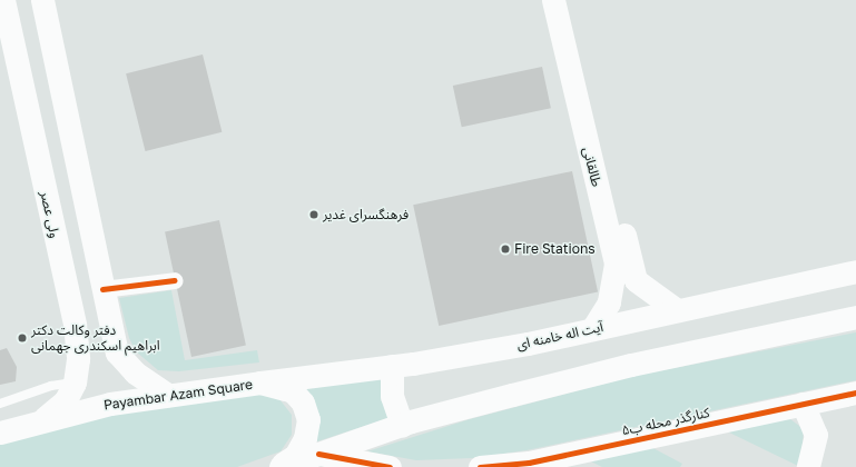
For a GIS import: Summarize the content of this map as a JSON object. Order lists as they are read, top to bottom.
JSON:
{
  "streets": {
    "main road": [
      "طالقانی",
      "ولی عصر",
      "آیت اله خامنه ای",
      "Payambar Azam Square",
      "کنارگذر محله ب۵"
    ]
  },
  "crossings": [
    ["طالقانی", "آیت اله خامنه ای"],
    ["ولی عصر", "Payambar Azam Square"],
    ["آیت اله خامنه ای", "Payambar Azam Square"]
  ],
  "places": ["فرهنگسرای غدیر", "Fire Stations", "دفتر وکالت دکتر ابراهیم اسکندری جهمانی"]
}
